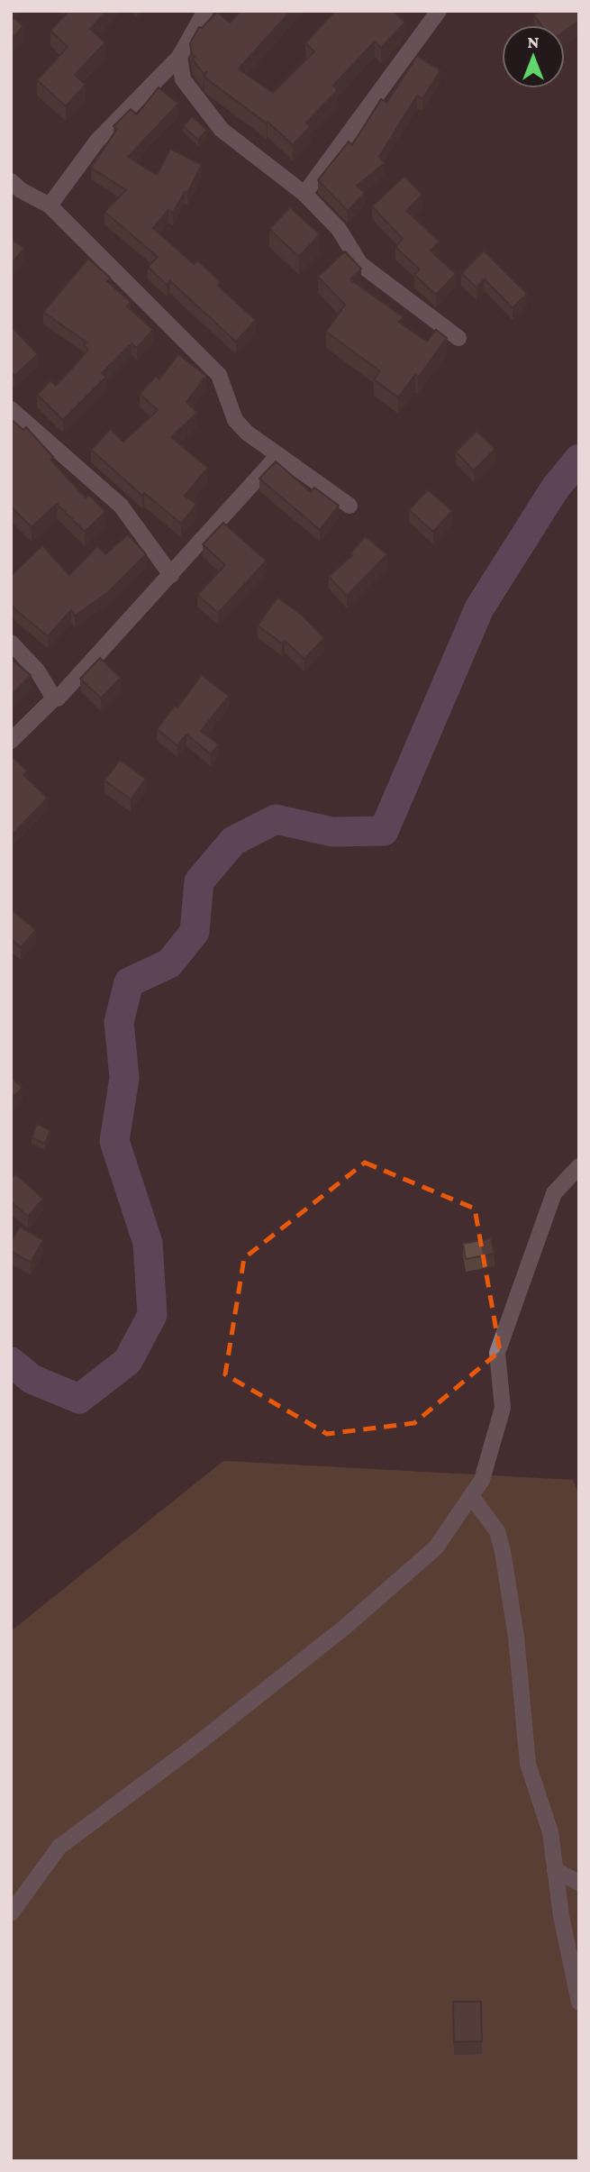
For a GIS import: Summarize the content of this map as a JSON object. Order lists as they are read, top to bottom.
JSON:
{
  "north": "top"
}
